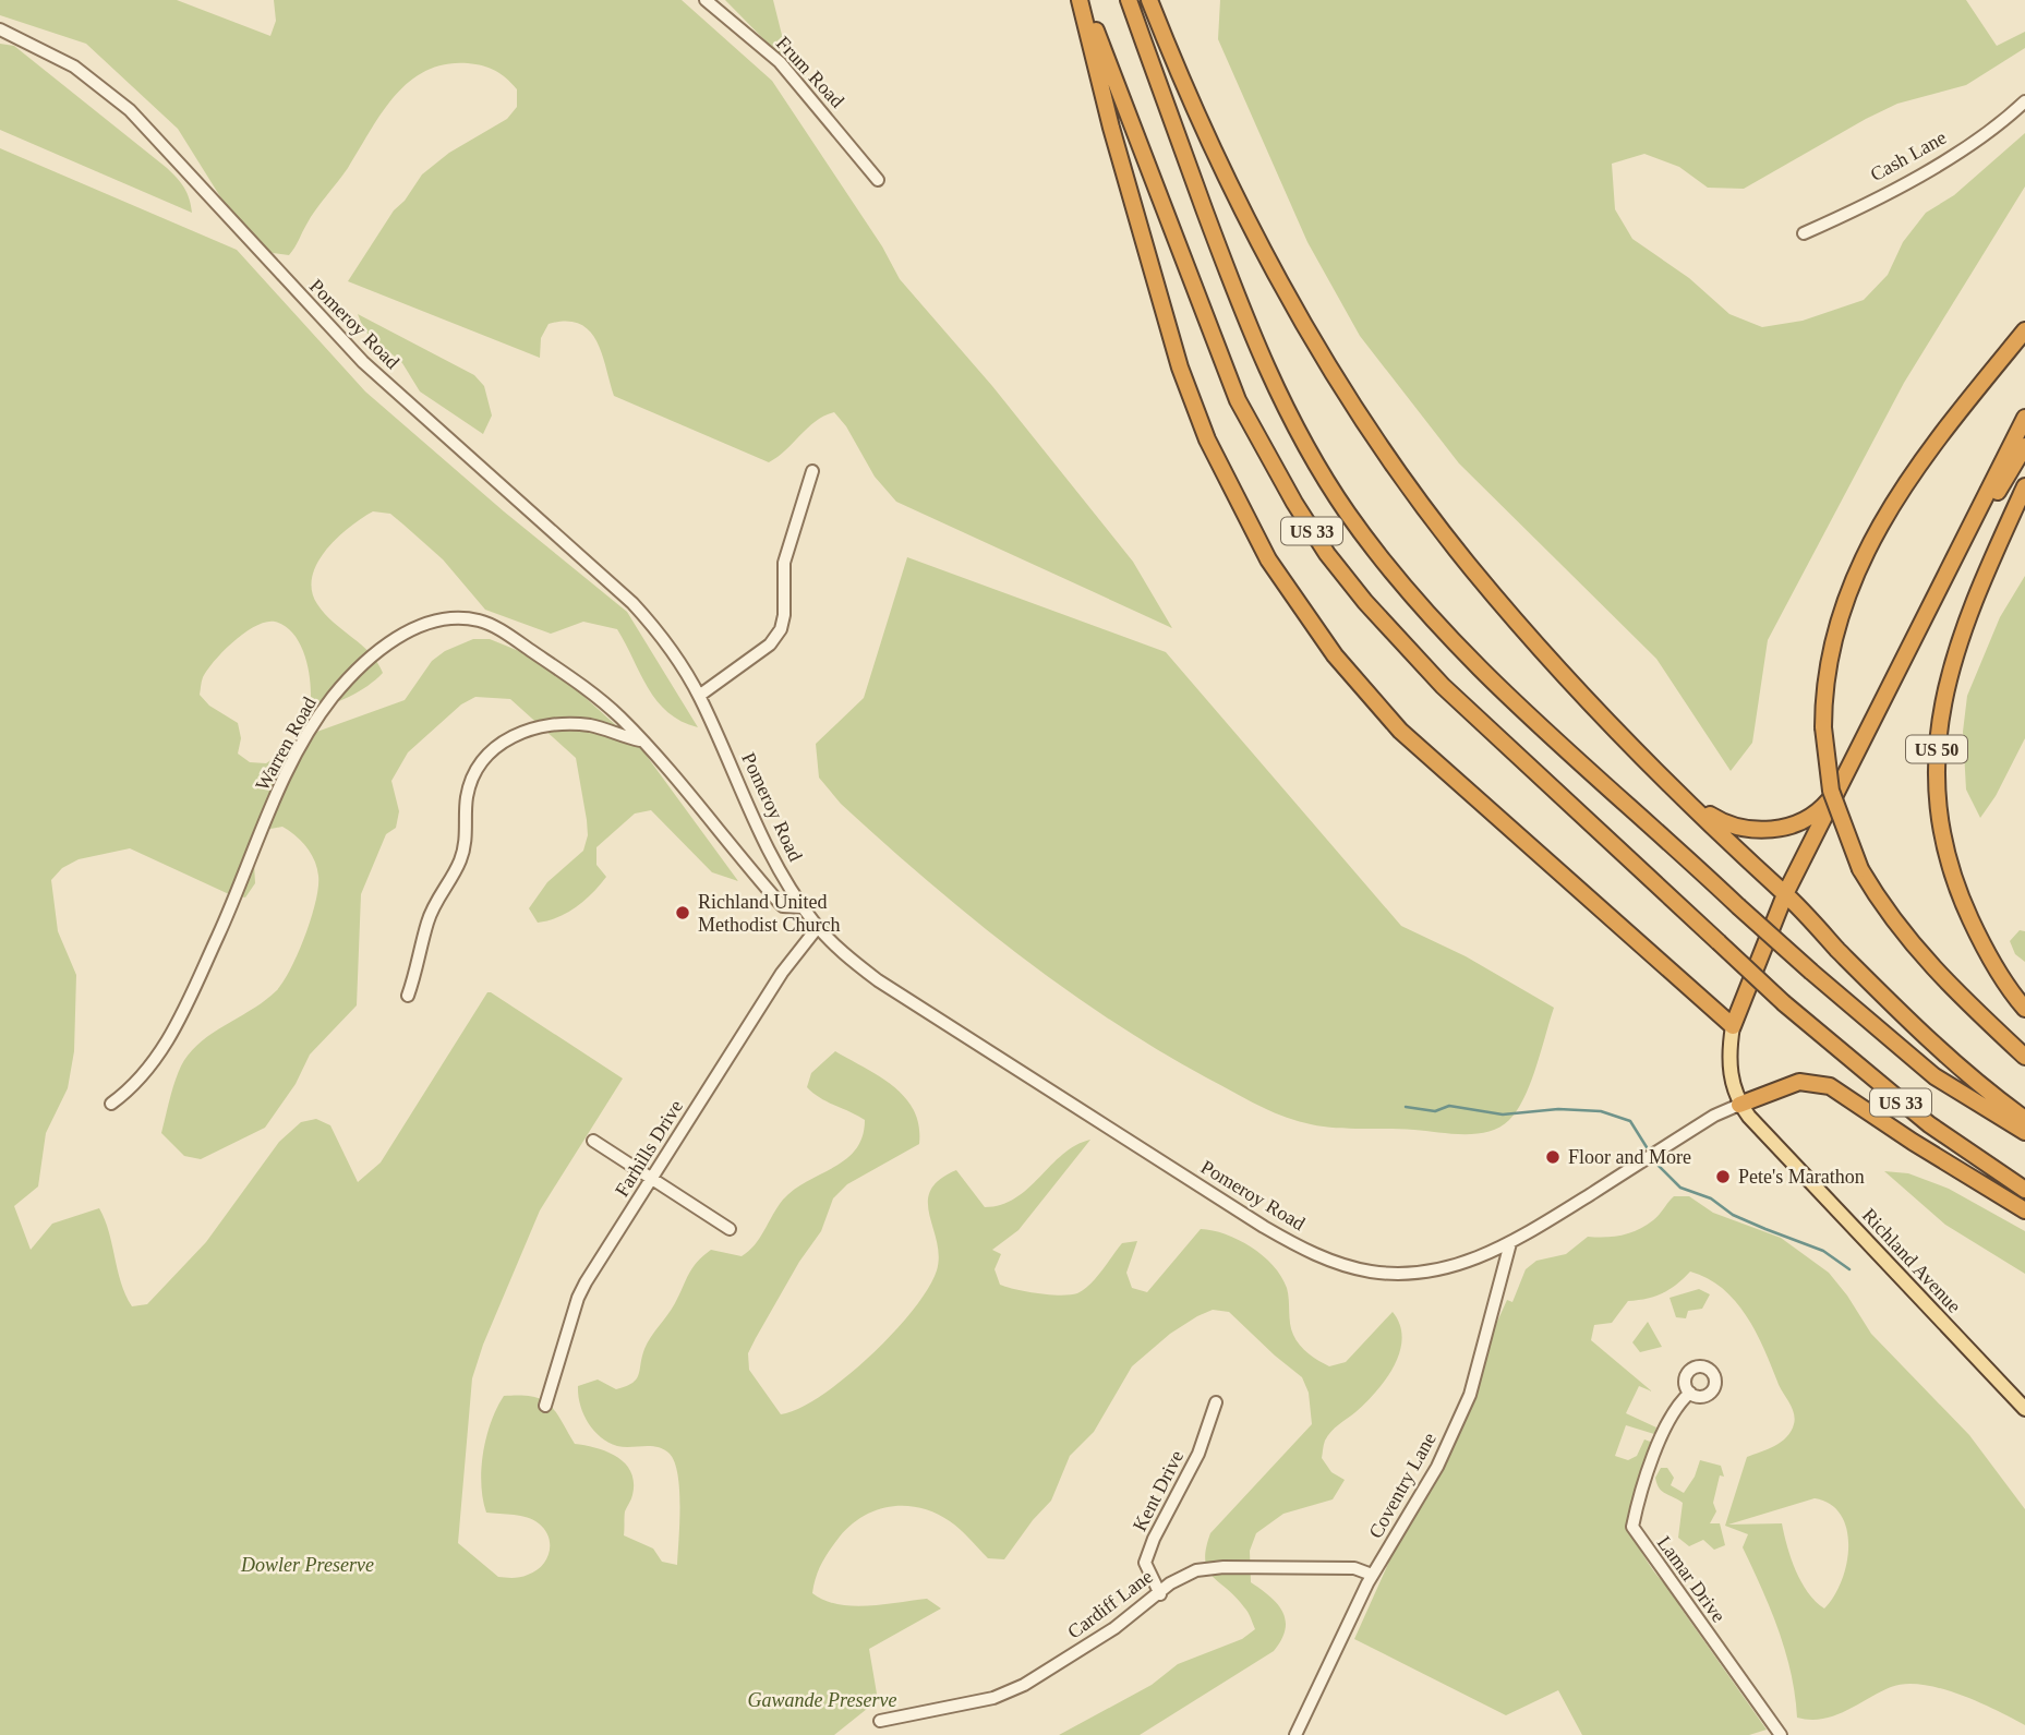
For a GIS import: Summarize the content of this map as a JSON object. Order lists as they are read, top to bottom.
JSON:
{
  "streets": {
    "highway": ["US 33", "US 50"],
    "main road": ["Richland Avenue"],
    "street": [
      "Frum Road",
      "Cash Lane",
      "Pomeroy Road",
      "Warren Road",
      "Farhills Drive",
      "Coventry Lane",
      "Kent Drive",
      "Lamar Drive",
      "Cardiff Lane"
    ]
  },
  "crossings": [
    ["Pomeroy Road", "Warren Road"],
    ["Pomeroy Road", "Farhills Drive"],
    ["Pomeroy Road", "Richland Avenue"],
    ["Pomeroy Road", "Coventry Lane"],
    ["Coventry Lane", "Cardiff Lane"],
    ["Kent Drive", "Cardiff Lane"]
  ],
  "parks": ["Dowler Preserve", "Gawande Preserve"],
  "places": ["Richland United Methodist Church", "Floor and More", "Pete's Marathon"]
}
